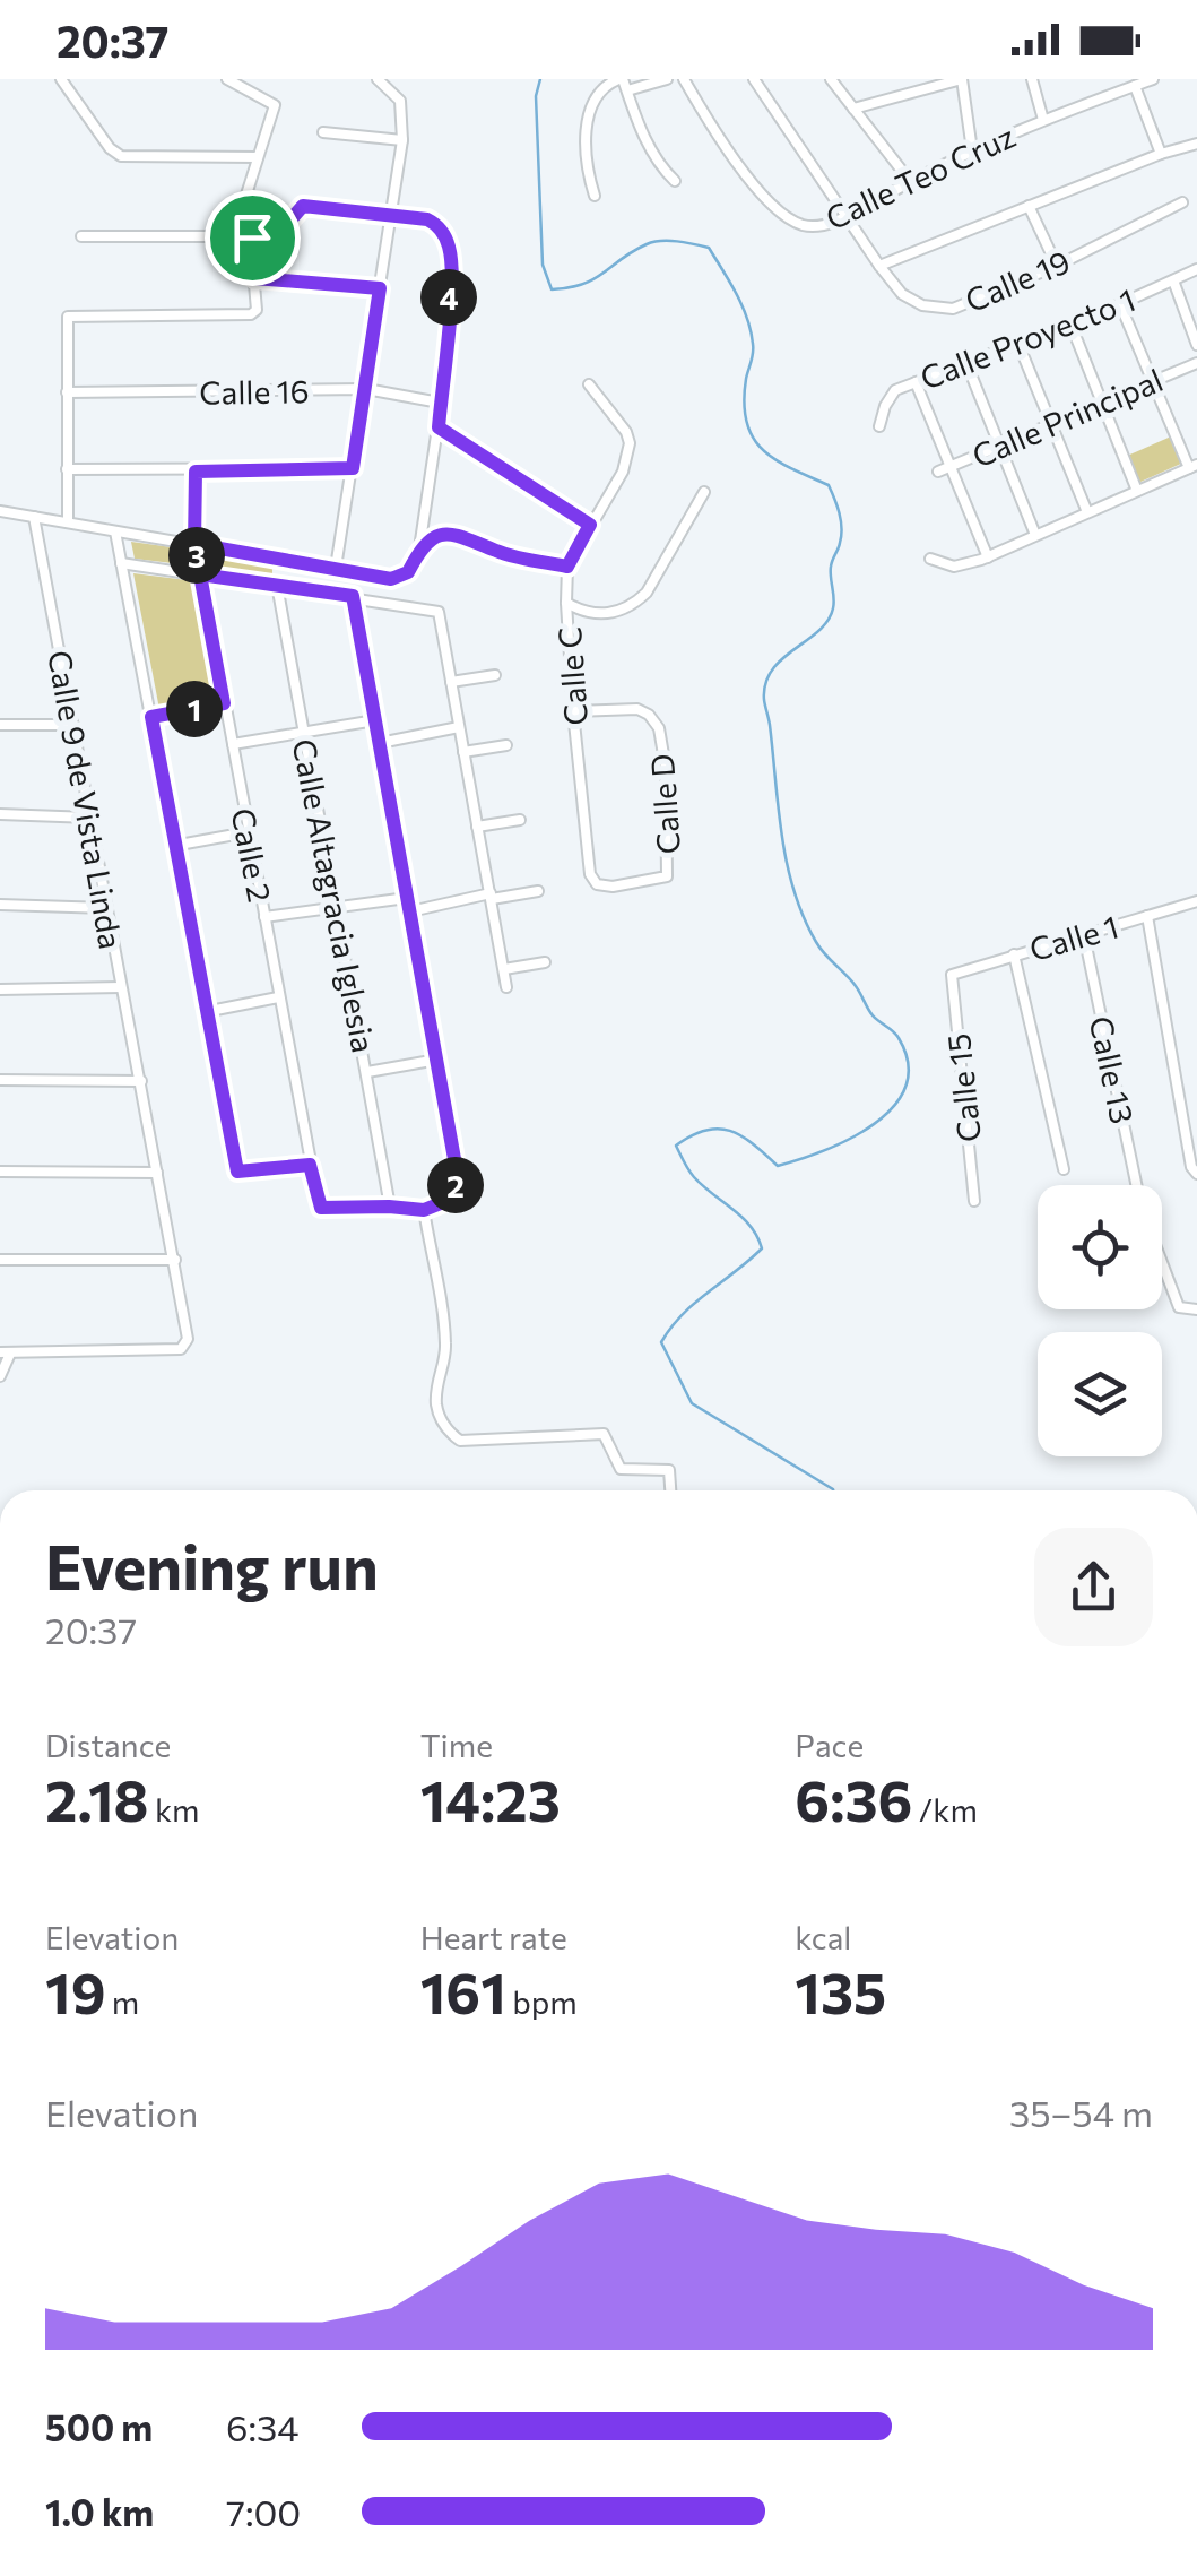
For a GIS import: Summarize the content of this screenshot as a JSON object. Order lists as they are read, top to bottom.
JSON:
{
  "streets": {
    "street": [
      "Calle Teo Cruz",
      "Calle 19",
      "Calle Proyecto 1",
      "Calle 16",
      "Calle Principal",
      "Calle C",
      "Calle 9 de Vista Linda",
      "Calle D",
      "Calle 2",
      "Calle Altagracia Iglesia",
      "Calle 1",
      "Calle 13",
      "Calle 15"
    ]
  },
  "crossings": [
    ["Calle Teo Cruz", "Calle 19"],
    ["Calle C", "Calle D"],
    ["Calle 2", "Calle Altagracia Iglesia"],
    ["Calle 1", "Calle 13"],
    ["Calle 1", "Calle 15"]
  ],
  "page": {
    "status": "20:37",
    "pins": [
      "4",
      "3",
      "1",
      "2"
    ],
    "heading": ["Evening run", "20:37"],
    "stats": [
      ["Distance", "2.18 km"],
      ["Time", "14:23"],
      ["Pace", "6:36 /km"],
      ["Elevation", "19 m"],
      ["Heart rate", "161 bpm"],
      ["kcal", "135"]
    ],
    "chart": ["Elevation", "35–54 m"],
    "list": [
      {
        "name": "500 m",
        "note": "6:34"
      },
      {
        "name": "1.0 km",
        "note": "7:00"
      }
    ]
  }
}
